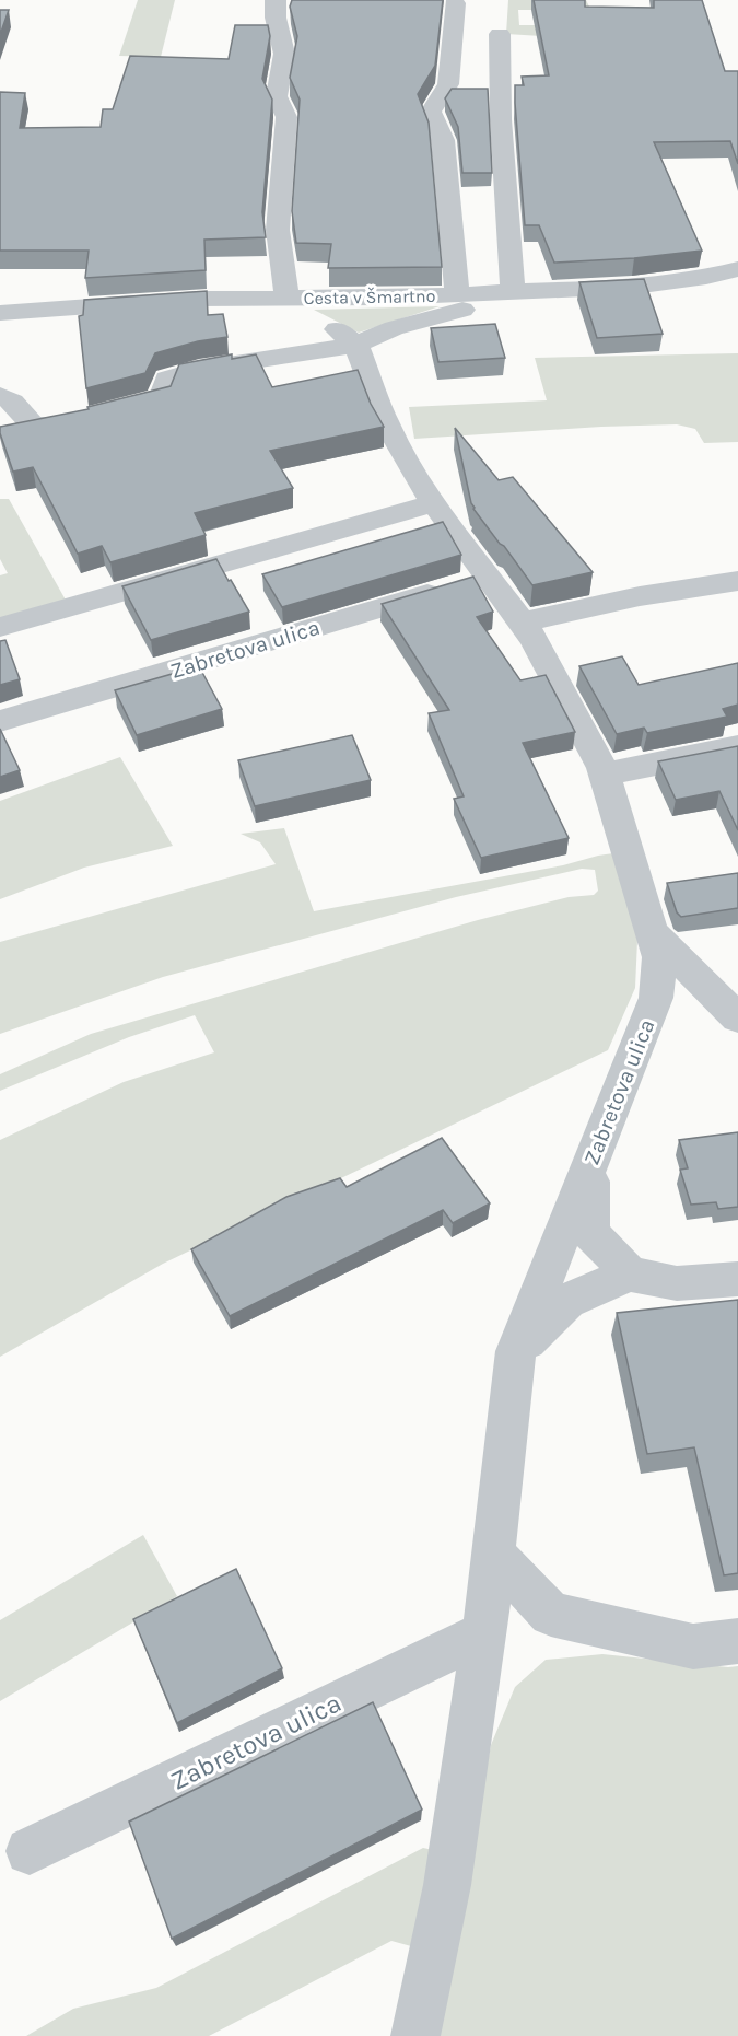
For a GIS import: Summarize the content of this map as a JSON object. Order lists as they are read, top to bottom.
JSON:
{
  "streets": {
    "street": ["Cesta v Šmartno", "Zabretova ulica"]
  }
}
